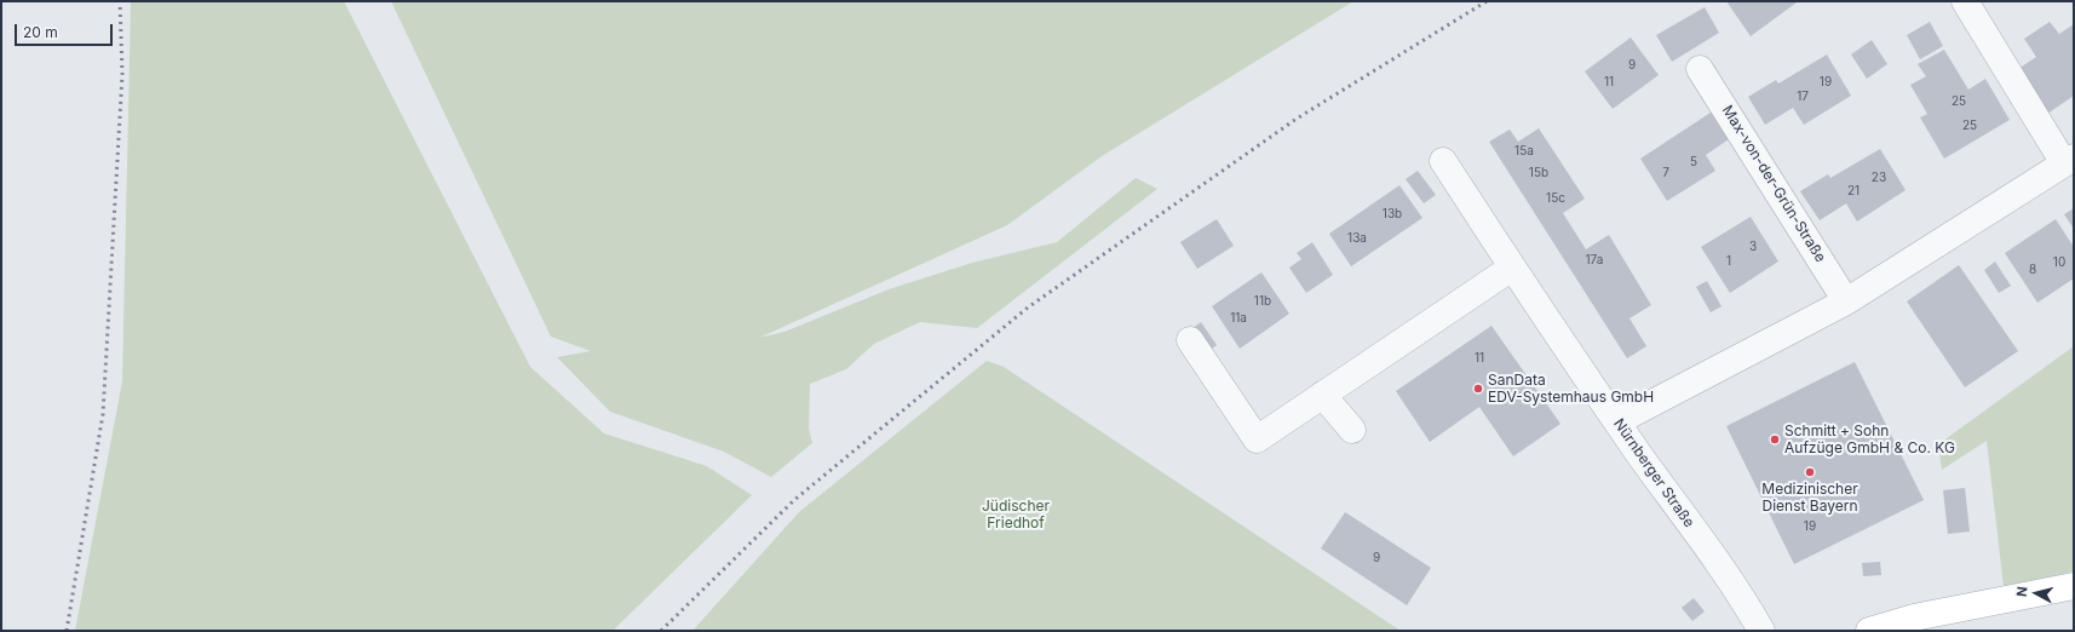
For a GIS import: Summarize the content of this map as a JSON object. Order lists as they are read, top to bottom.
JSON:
{
  "streets": {
    "street": ["Max-von-der-Grün-Straße", "Nürnberger Straße"]
  },
  "parks": ["Jüdischer Friedhof"],
  "places": ["SanData EDV-Systemhaus GmbH", "Schmitt + Sohn Aufzüge GmbH & Co. KG", "Medizinischer Dienst Bayern"],
  "house_numbers": [
    "9",
    "11",
    "19",
    "17",
    "25",
    "25",
    "15a",
    "5",
    "15b",
    "7",
    "23",
    "21",
    "15c",
    "13b",
    "13a",
    "3",
    "17a",
    "1",
    "10",
    "8",
    "11b",
    "11a",
    "11",
    "19",
    "9"
  ],
  "scale_bar": "20 m",
  "north": "left"
}
